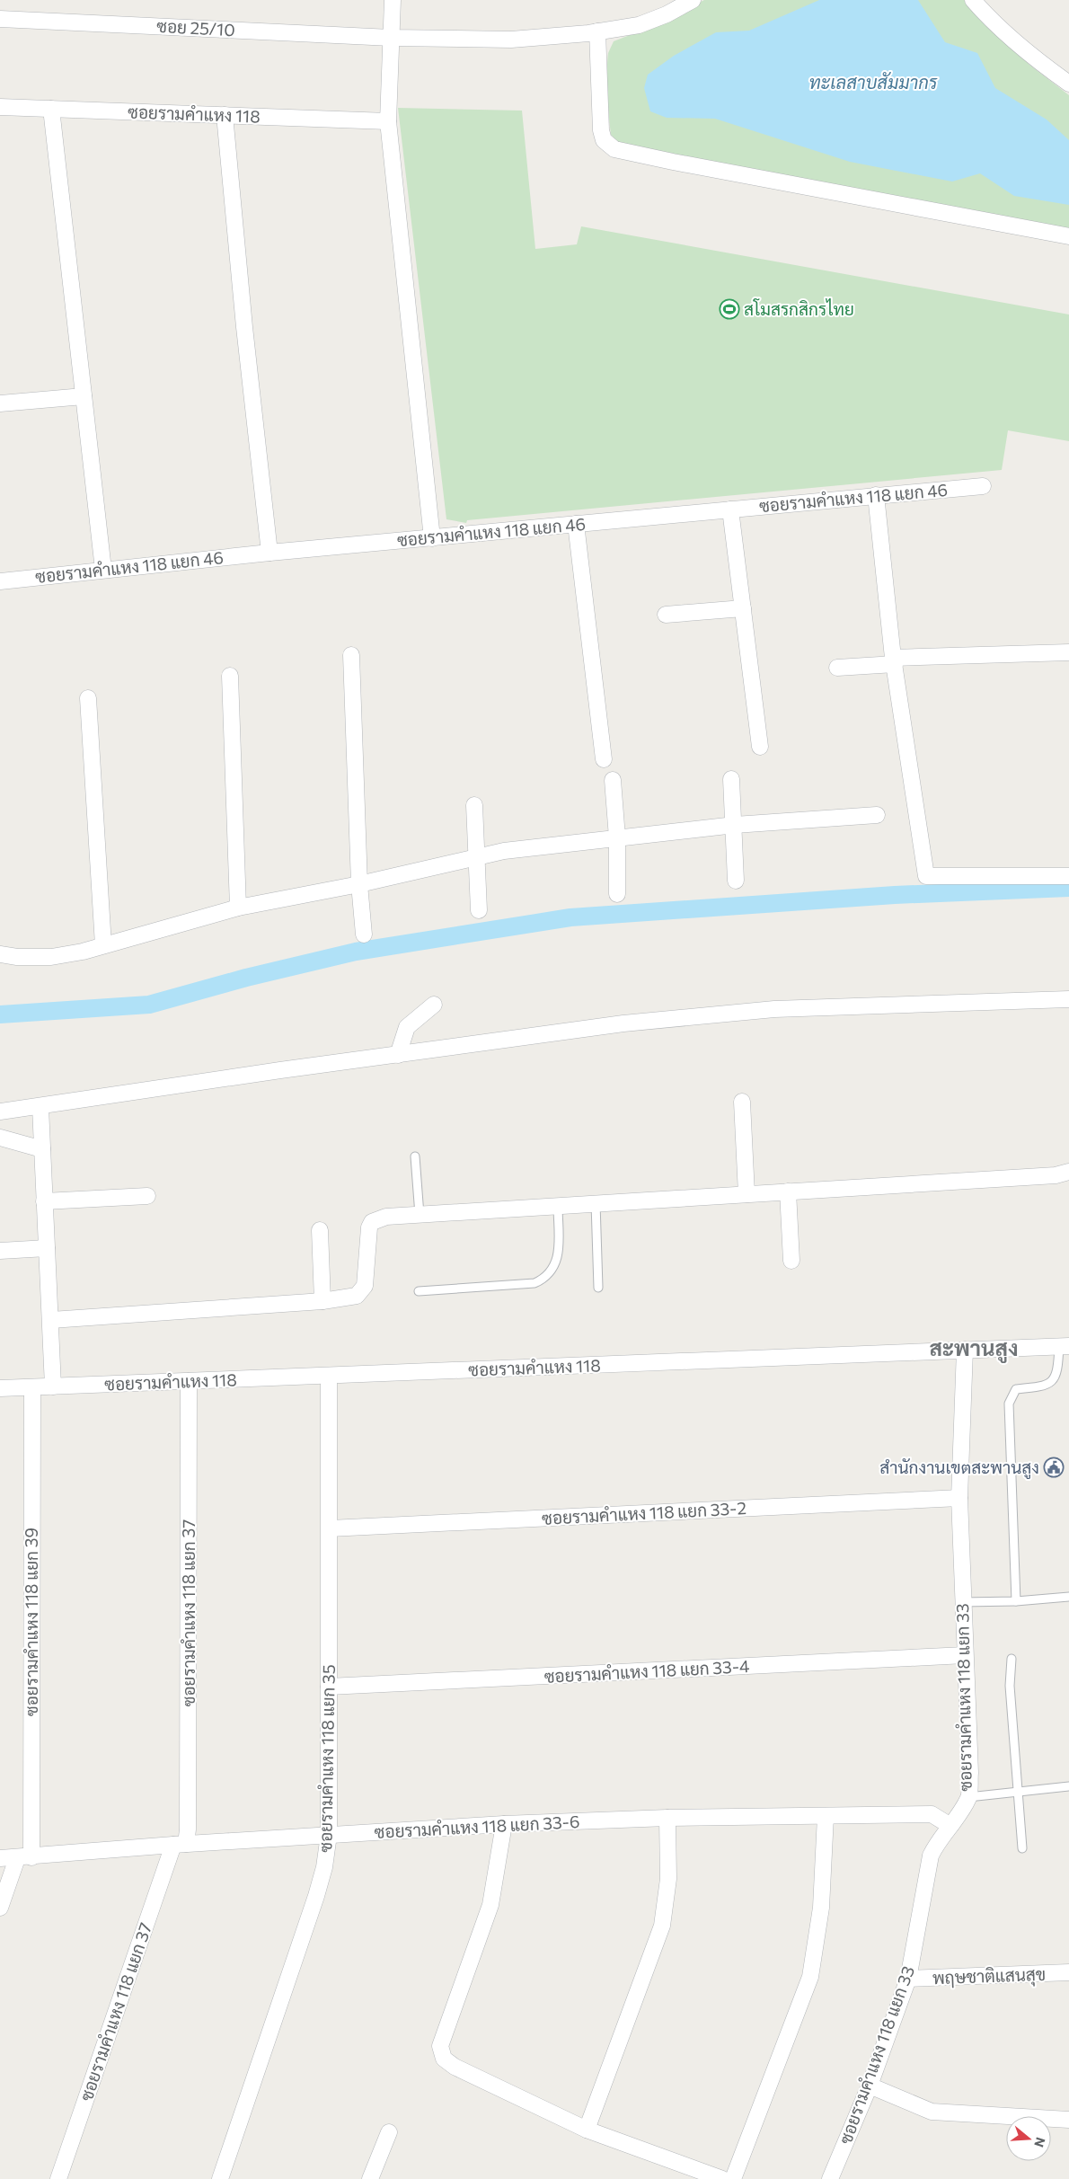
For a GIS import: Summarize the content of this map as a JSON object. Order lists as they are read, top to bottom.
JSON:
{
  "streets": {
    "street": [
      "ซอย 25/10",
      "ซอยรามคำแหง 118",
      "ซอยรามคำแหง 118 แยก 46",
      "ซอยรามคำแหง 118 แยก 33-2",
      "ซอยรามคำแหง 118 แยก 37",
      "ซอยรามคำแหง 118 แยก 39",
      "ซอยรามคำแหง 118 แยก 33-4",
      "ซอยรามคำแหง 118 แยก 33",
      "ซอยรามคำแหง 118 แยก 35",
      "ซอยรามคำแหง 118 แยก 33-6",
      "พฤษชาติแสนสุข"
    ]
  },
  "crossings": [
    ["ซอยรามคำแหง 118", "ซอยรามคำแหง 118 แยก 37"],
    ["ซอยรามคำแหง 118", "ซอยรามคำแหง 118 แยก 39"],
    ["ซอยรามคำแหง 118", "ซอยรามคำแหง 118 แยก 33"],
    ["ซอยรามคำแหง 118", "ซอยรามคำแหง 118 แยก 35"],
    ["ซอยรามคำแหง 118 แยก 33-2", "ซอยรามคำแหง 118 แยก 33"],
    ["ซอยรามคำแหง 118 แยก 33-2", "ซอยรามคำแหง 118 แยก 35"],
    ["ซอยรามคำแหง 118 แยก 37", "ซอยรามคำแหง 118 แยก 33-6"],
    ["ซอยรามคำแหง 118 แยก 39", "ซอยรามคำแหง 118 แยก 33-6"],
    ["ซอยรามคำแหง 118 แยก 33-4", "ซอยรามคำแหง 118 แยก 33"],
    ["ซอยรามคำแหง 118 แยก 33-4", "ซอยรามคำแหง 118 แยก 35"],
    ["ซอยรามคำแหง 118 แยก 33", "ซอยรามคำแหง 118 แยก 33-6"],
    ["ซอยรามคำแหง 118 แยก 33", "พฤษชาติแสนสุข"],
    ["ซอยรามคำแหง 118 แยก 35", "ซอยรามคำแหง 118 แยก 33-6"]
  ],
  "districts": ["สะพานสูง"],
  "water": ["ทะเลสาบสัมมากร"],
  "places": {
    "sports": ["สโมสรกสิกรไทย"],
    "public building": ["สำนักงานเขตสะพานสูง"]
  },
  "north": "right"
}
